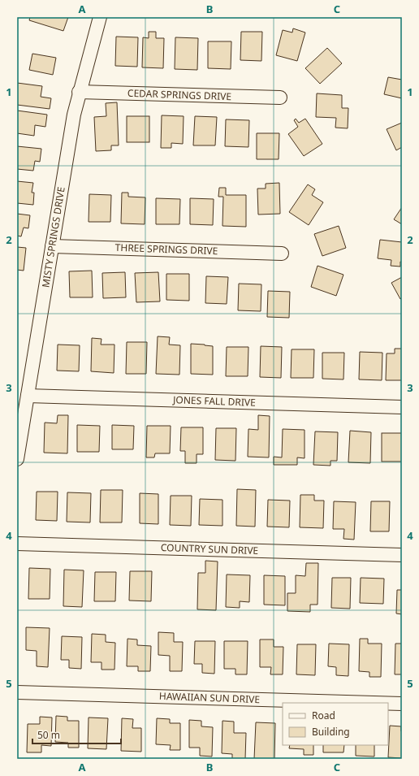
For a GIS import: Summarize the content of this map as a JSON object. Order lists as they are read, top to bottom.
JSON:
{
  "streets": {
    "street": [
      "CEDAR SPRINGS DRIVE",
      "MISTY SPRINGS DRIVE",
      "THREE SPRINGS DRIVE",
      "JONES FALL DRIVE",
      "COUNTRY SUN DRIVE",
      "HAWAIIAN SUN DRIVE"
    ]
  },
  "crossings": [
    ["CEDAR SPRINGS DRIVE", "MISTY SPRINGS DRIVE"],
    ["MISTY SPRINGS DRIVE", "THREE SPRINGS DRIVE"],
    ["MISTY SPRINGS DRIVE", "JONES FALL DRIVE"]
  ],
  "legend": ["Road", "Building"],
  "scale_bar": "50 m",
  "grid": {
    "columns": ["A", "B", "C"],
    "rows": [
      "1",
      "2",
      "3",
      "4",
      "5"
    ]
  }
}
